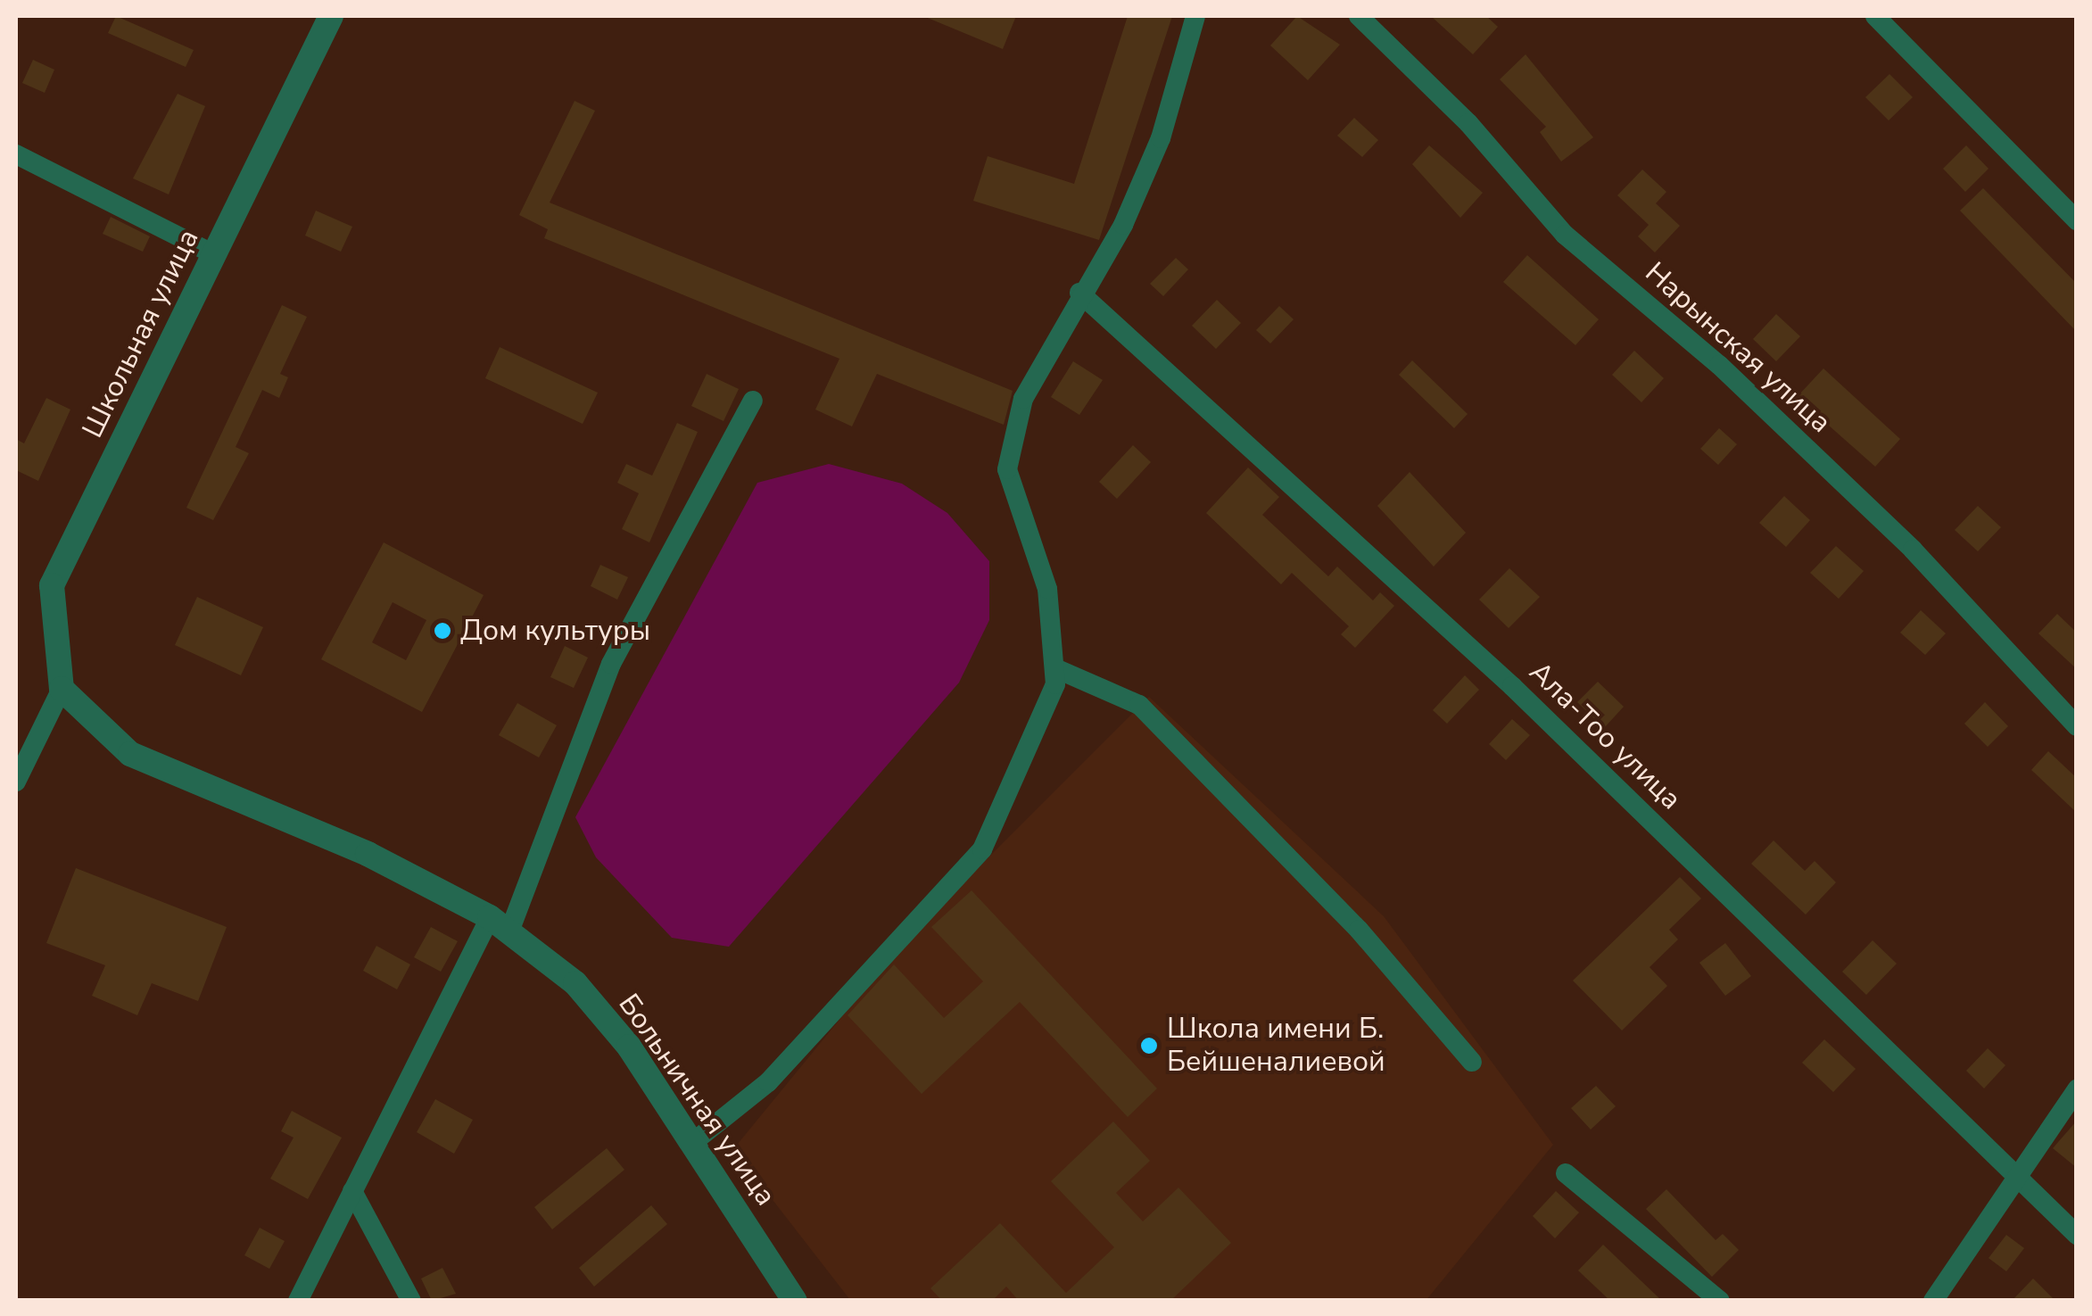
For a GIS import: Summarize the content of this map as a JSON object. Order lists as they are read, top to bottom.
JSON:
{
  "streets": {
    "street": [
      "Школьная улица",
      "Нарынская улица",
      "Ала-Тоо улица",
      "Больничная улица"
    ]
  },
  "crossings": [
    ["Школьная улица", "Больничная улица"]
  ],
  "places": ["Дом культуры", "Школа имени Б. Бейшеналиевой"]
}
